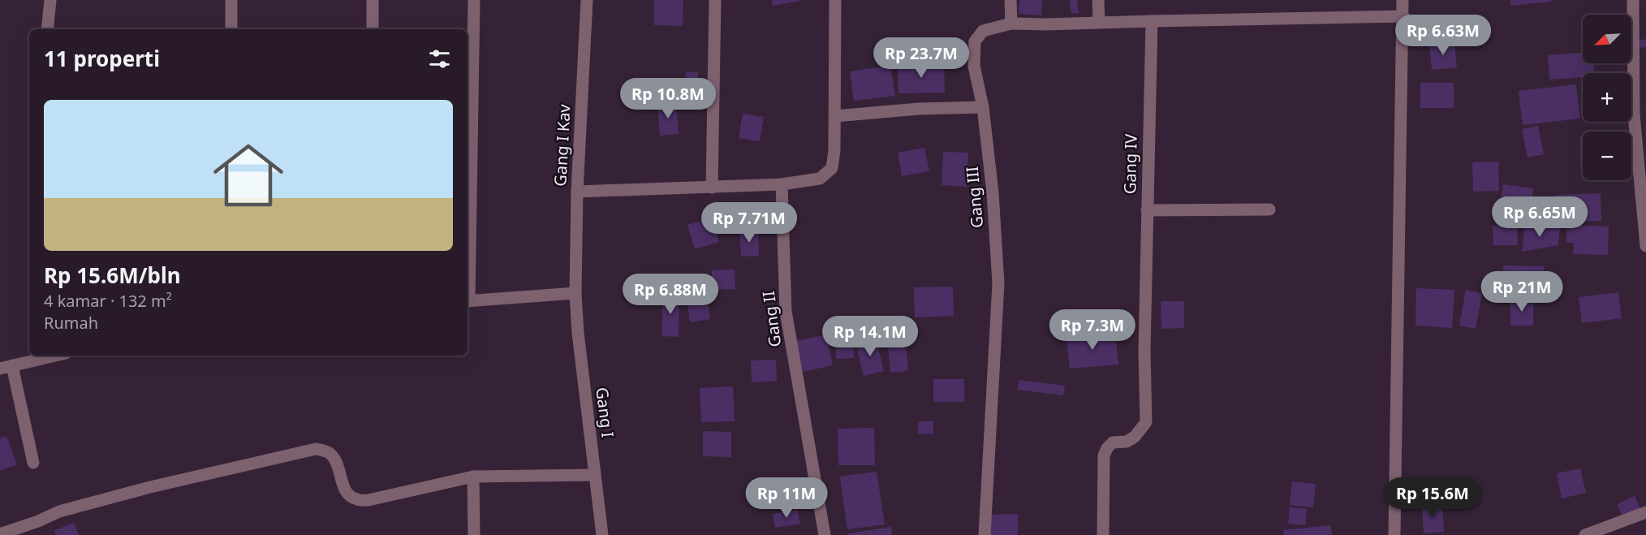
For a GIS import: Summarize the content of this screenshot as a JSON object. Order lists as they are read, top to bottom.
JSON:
{
  "streets": {
    "street": [
      "Gang I Kav",
      "Gang IV",
      "Gang III",
      "Gang II",
      "Gang I"
    ]
  },
  "crossings": [
    ["Gang I Kav", "Gang I"],
    ["Gang IV", "Gang III"]
  ],
  "north": "bottom left",
  "page": {
    "map_buttons": ["+", "−"],
    "price": [
      "Rp 6.63M",
      "Rp 23.7M",
      "Rp 10.8M",
      "Rp 6.65M",
      "Rp 7.71M",
      "Rp 21M",
      "Rp 6.88M",
      "Rp 7.3M",
      "Rp 14.1M",
      "Rp 11M",
      "Rp 15.6M"
    ],
    "heading": "11 properti",
    "list": [
      {
        "name": "Rp 15.6M/bln",
        "note": "4 kamar · 132 m² · Rumah"
      }
    ]
  }
}
